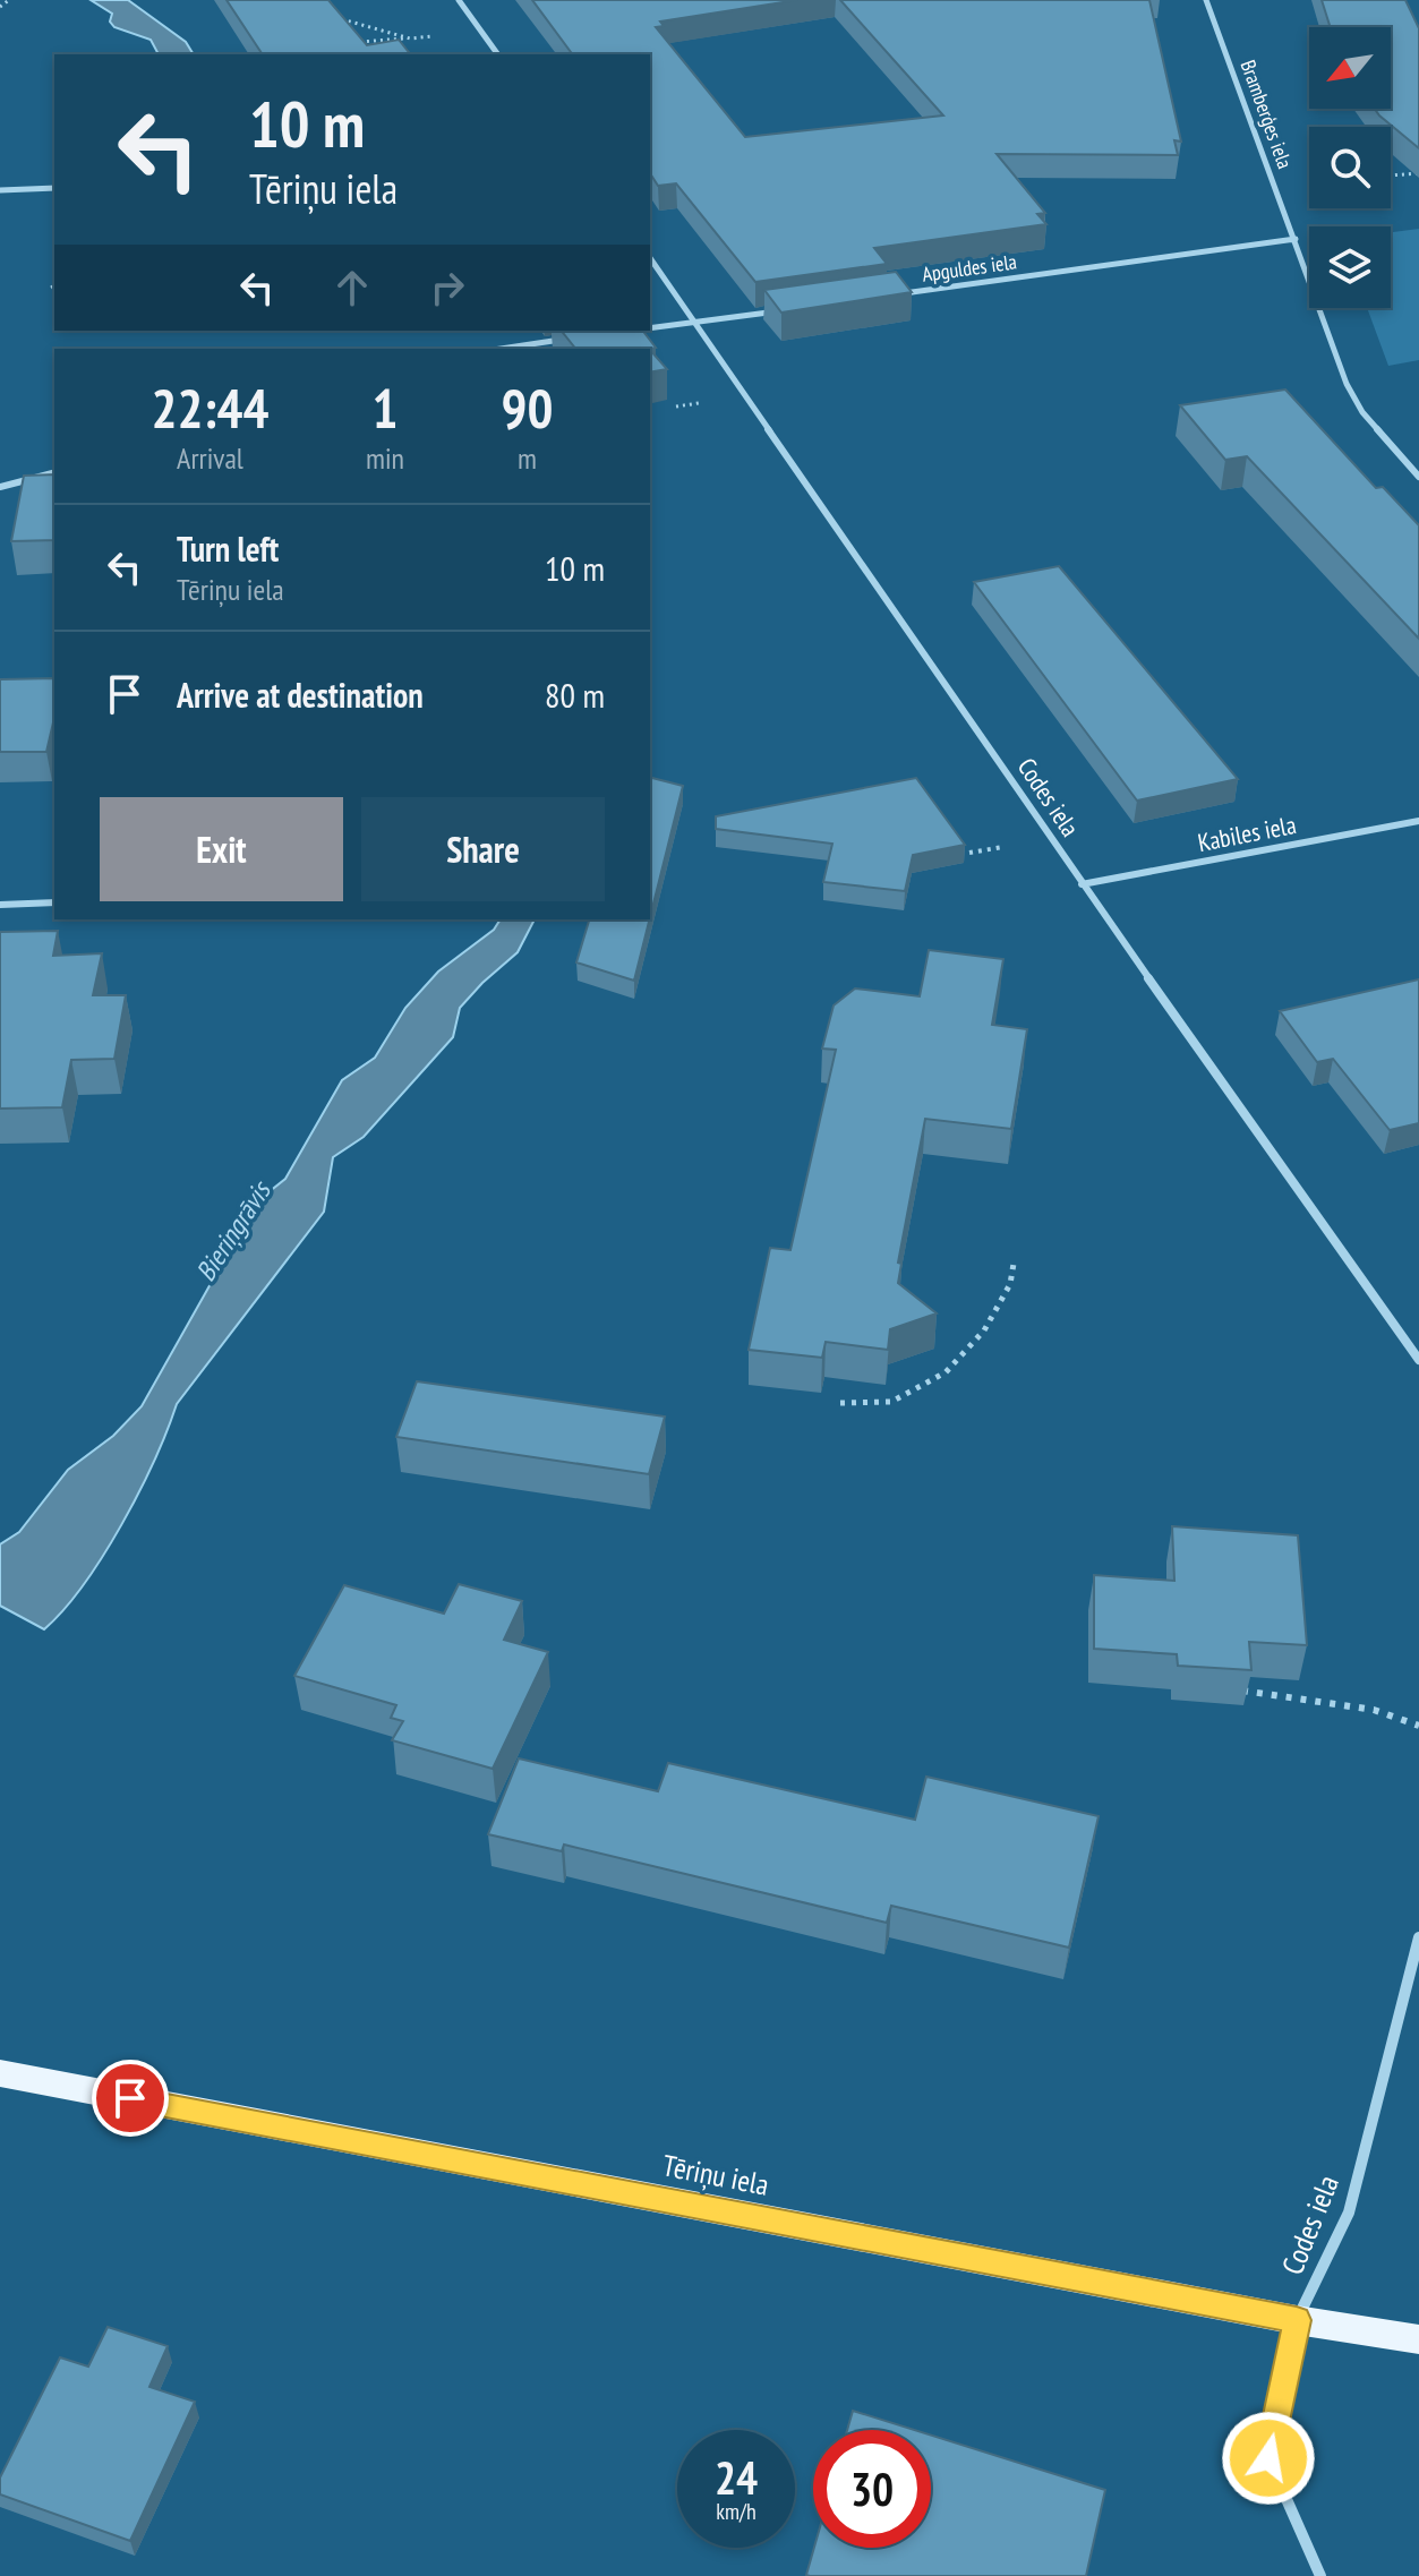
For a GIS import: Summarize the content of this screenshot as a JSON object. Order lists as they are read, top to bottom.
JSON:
{
  "streets": {
    "main road": ["Tēriņu iela"],
    "street": [
      "Bramberģes iela",
      "Apguldes iela",
      "Codes iela",
      "Kabiles iela"
    ]
  },
  "crossings": [
    ["Bramberģes iela", "Apguldes iela"],
    ["Codes iela", "Kabiles iela"],
    ["Codes iela", "Tēriņu iela"]
  ],
  "water": ["Bieriņgrāvis"],
  "north": "bottom left",
  "page": {
    "turn": ["10 m", "Tēriņu iela"],
    "eta": [
      "22:44",
      "Arrival",
      "1",
      "min",
      "90",
      "m"
    ],
    "list": [
      {
        "name": "Turn left",
        "note": "Tēriņu iela",
        "value": "10 m"
      },
      {
        "name": "Arrive at destination",
        "value": "80 m"
      }
    ],
    "buttons": ["Exit", "Share"],
    "speed": "24 km/h",
    "limit": "30"
  }
}
